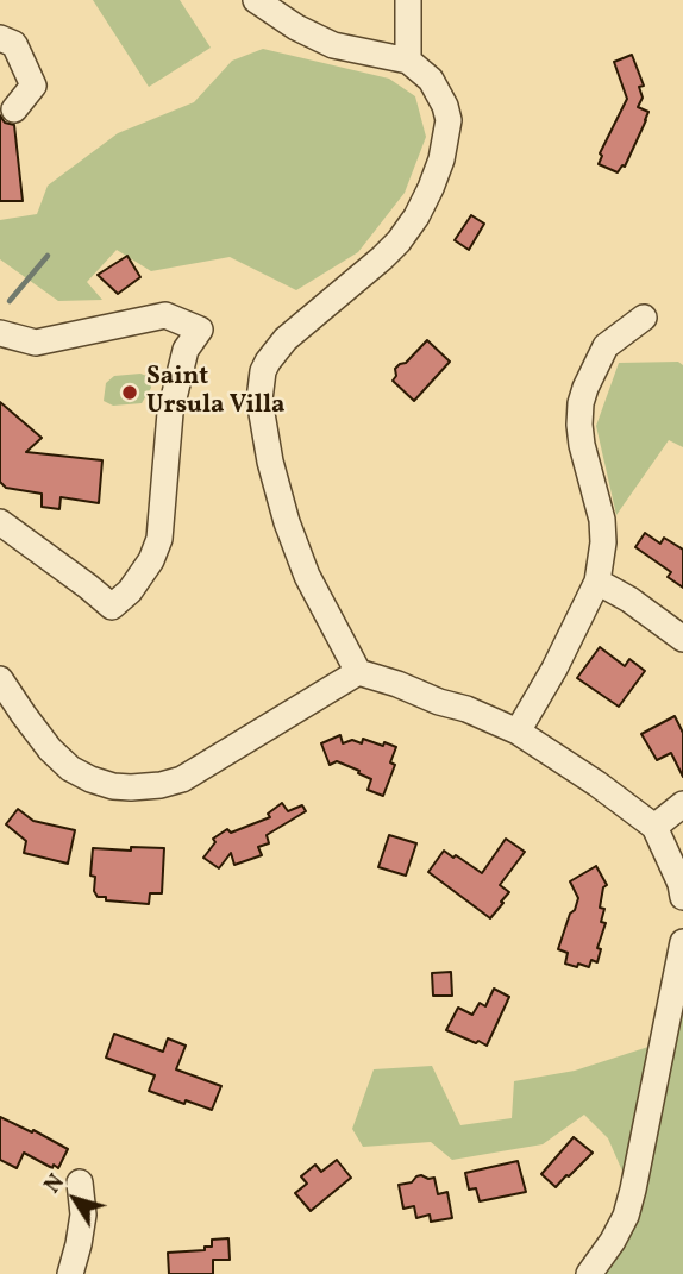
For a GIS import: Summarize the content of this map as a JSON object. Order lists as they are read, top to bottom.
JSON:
{
  "places": ["Saint Ursula Villa"],
  "north": "top left"
}
